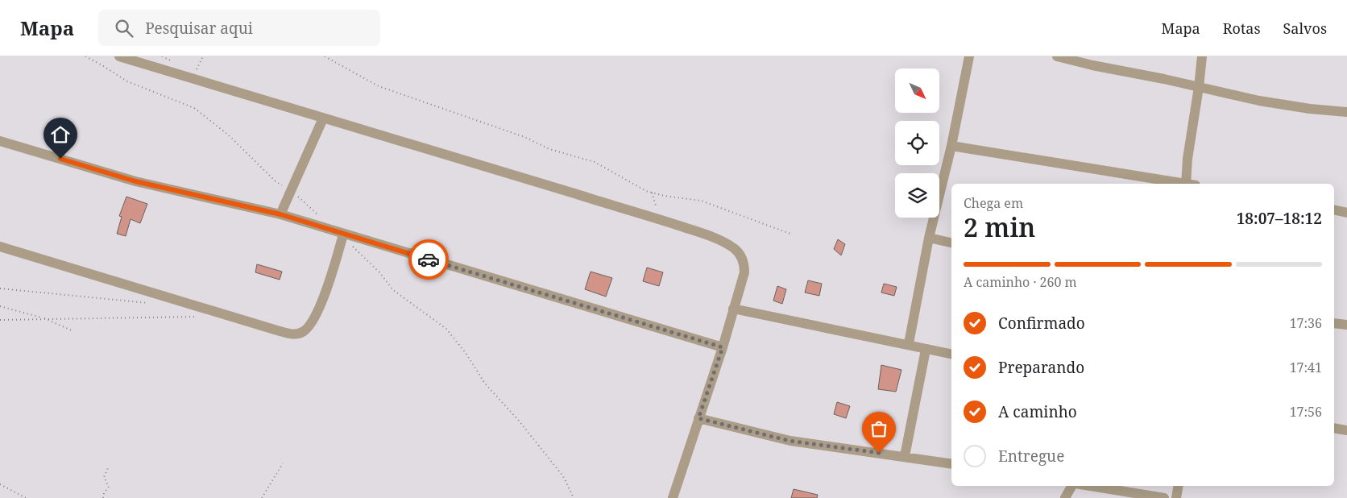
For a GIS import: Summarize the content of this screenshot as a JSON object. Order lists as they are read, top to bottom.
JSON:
{
  "north": "bottom right",
  "page": {
    "header": "Mapa",
    "search": "Pesquisar aqui",
    "nav": ["Mapa", "Rotas", "Salvos"],
    "heading": ["2 min", "Chega em", "18:07–18:12"],
    "bar": "A caminho · 260 m",
    "list": [
      ["Confirmado", "17:36"],
      ["Preparando", "17:41"],
      ["A caminho", "17:56"],
      "Entregue"
    ]
  }
}
